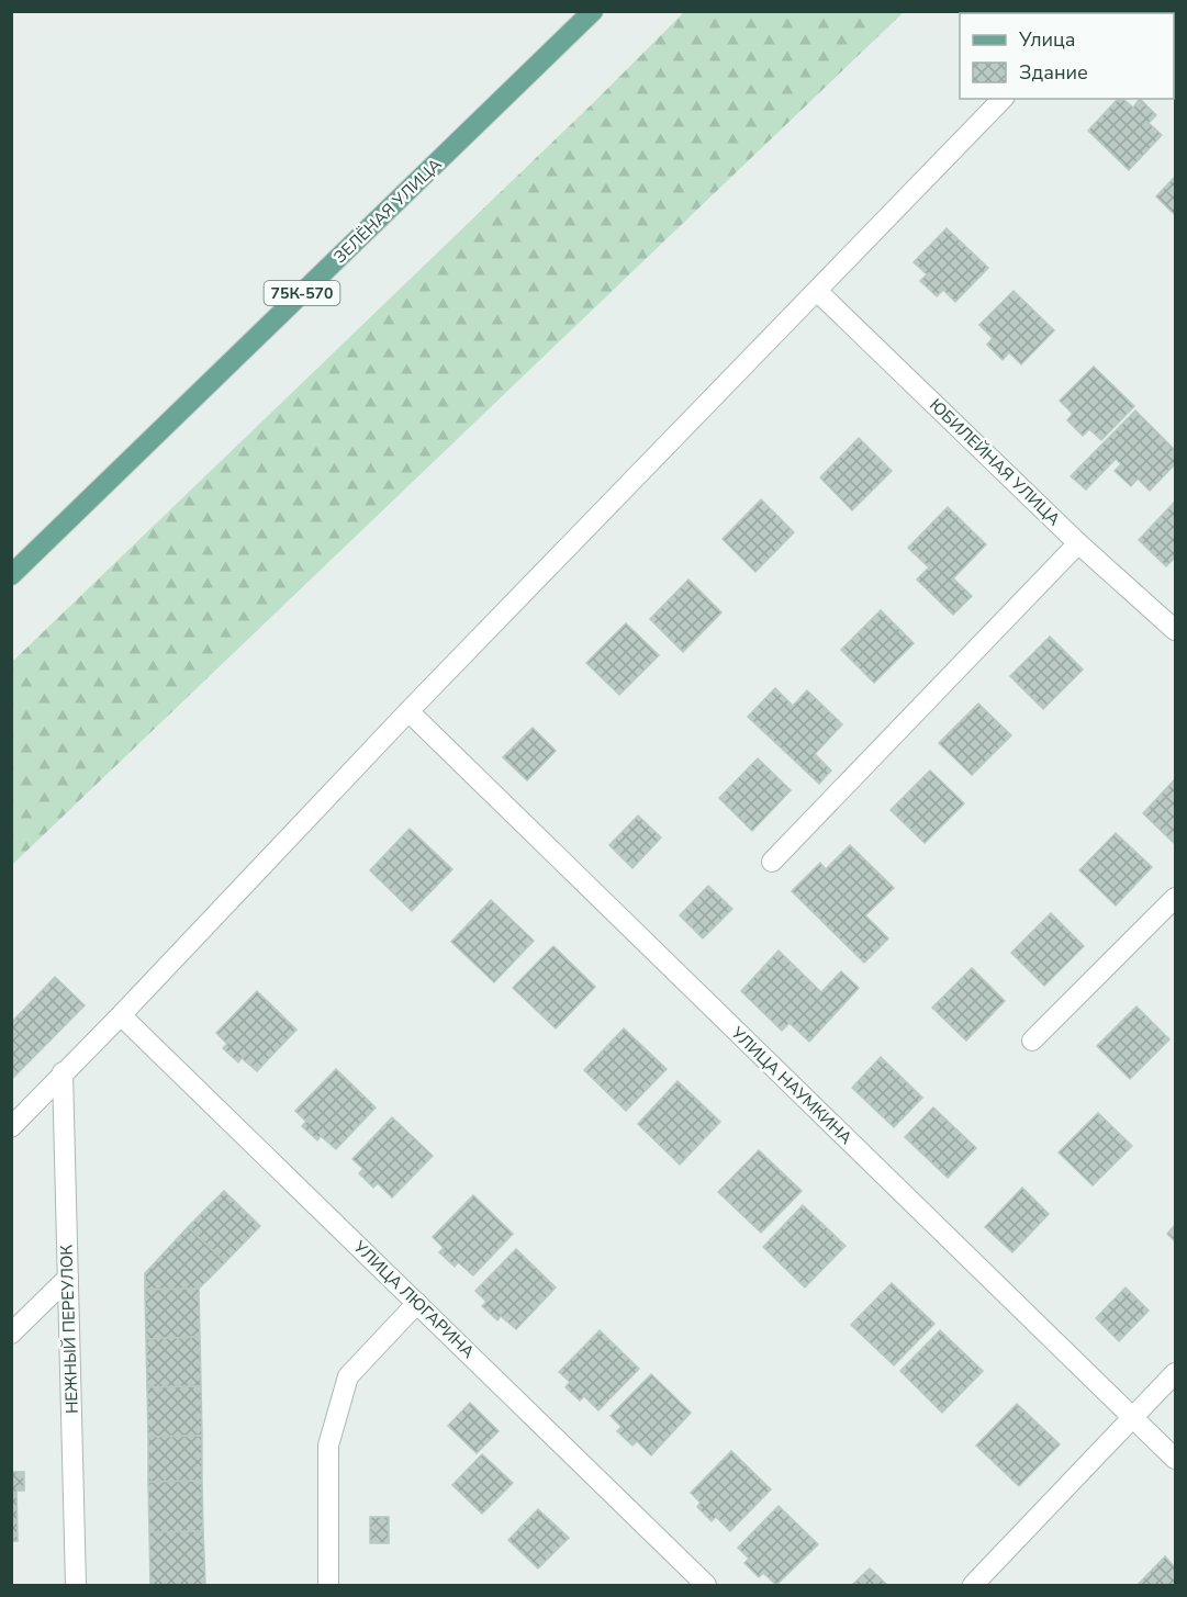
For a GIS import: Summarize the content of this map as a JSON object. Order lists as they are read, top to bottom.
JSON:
{
  "streets": {
    "main road": ["ЗЕЛЁНАЯ УЛИЦА", "75К-570"],
    "street": [
      "ЮБИЛЕЙНАЯ УЛИЦА",
      "УЛИЦА НАУМКИНА",
      "УЛИЦА ЛЮГАРИНА",
      "НЕЖНЫЙ ПЕРЕУЛОК"
    ]
  },
  "legend": ["Улица", "Здание"]
}
